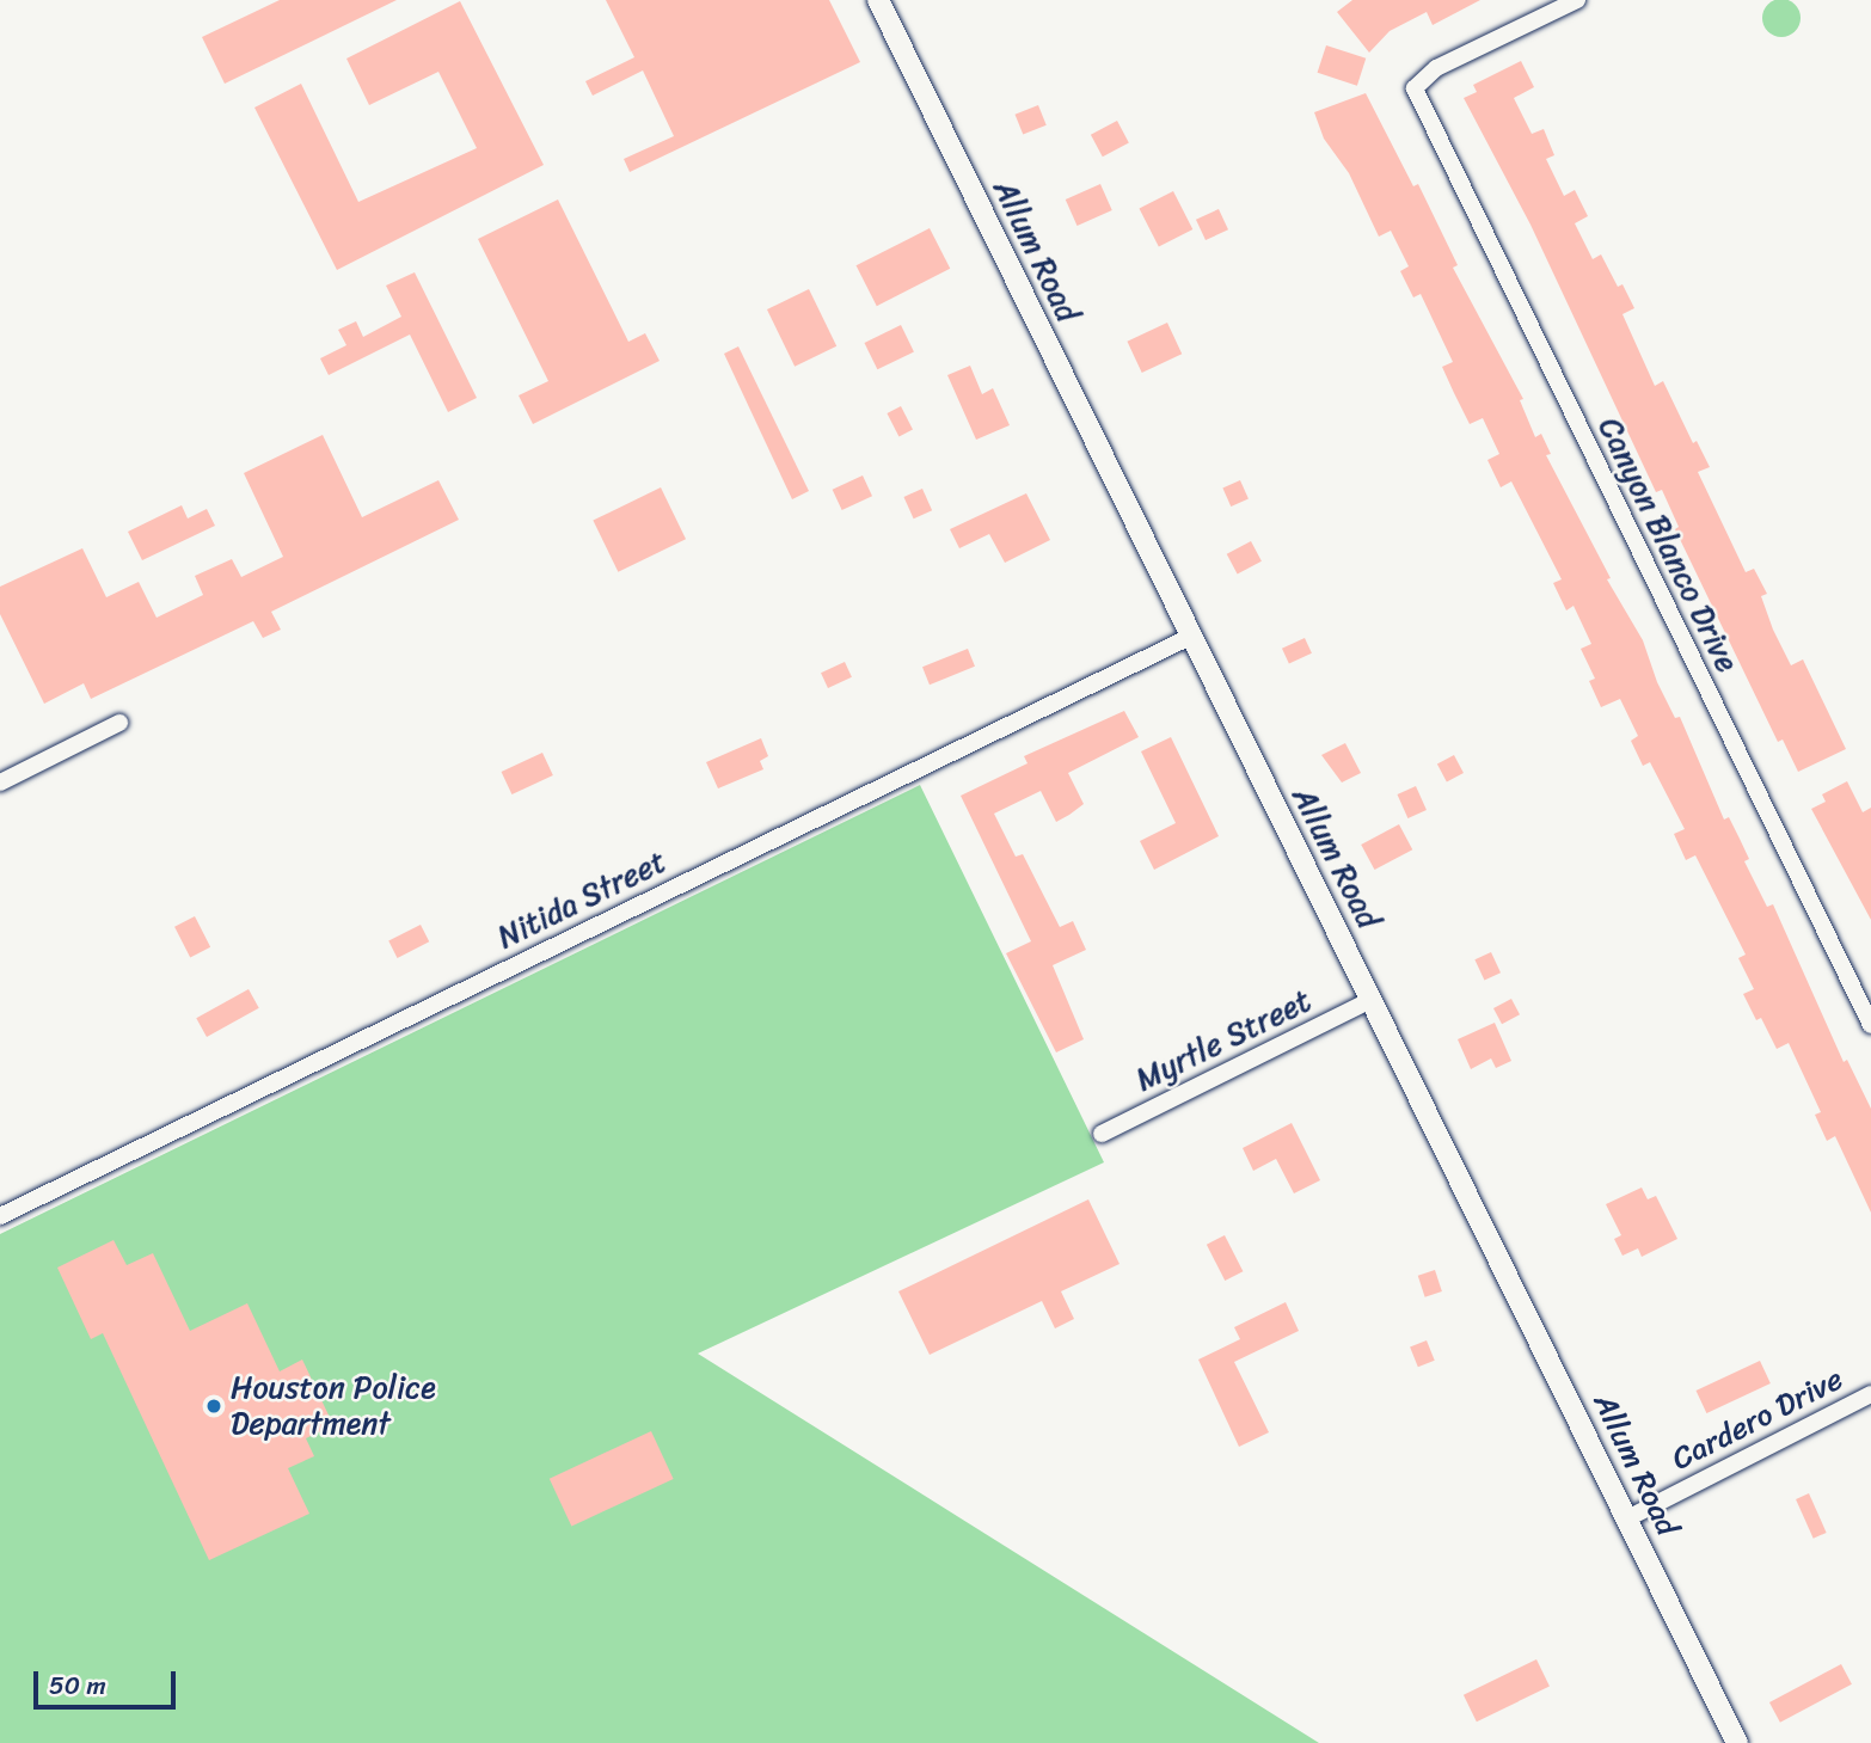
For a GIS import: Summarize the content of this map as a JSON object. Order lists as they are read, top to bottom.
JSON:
{
  "streets": {
    "street": [
      "Allum Road",
      "Canyon Blanco Drive",
      "Nitida Street",
      "Myrtle Street",
      "Cardero Drive"
    ]
  },
  "crossings": [
    ["Allum Road", "Nitida Street"],
    ["Allum Road", "Myrtle Street"],
    ["Allum Road", "Cardero Drive"]
  ],
  "places": ["Houston Police Department"],
  "scale_bar": "50 m"
}
